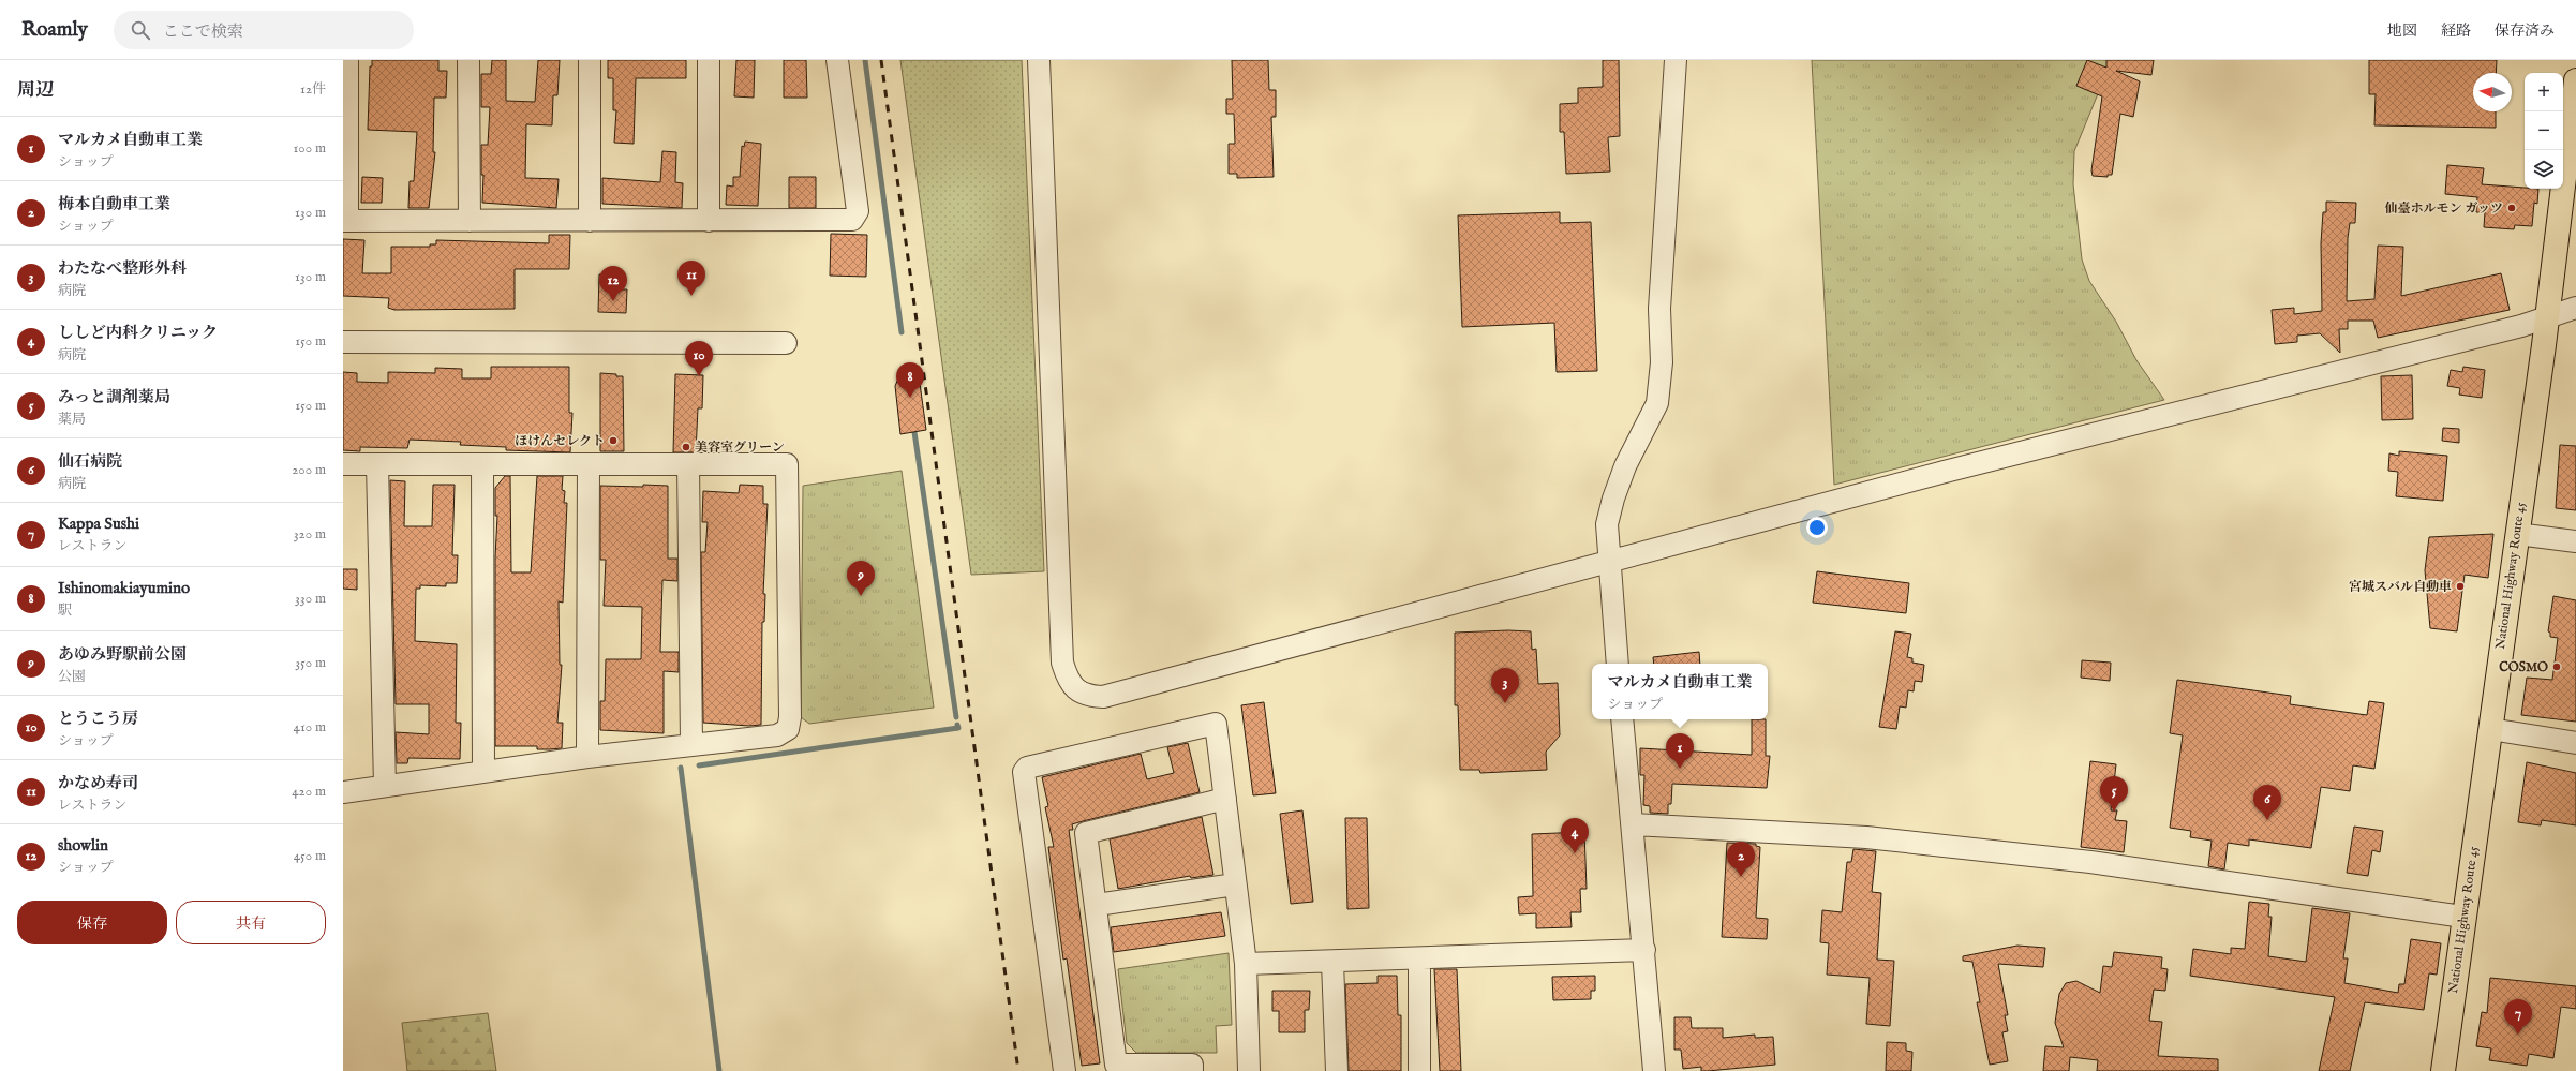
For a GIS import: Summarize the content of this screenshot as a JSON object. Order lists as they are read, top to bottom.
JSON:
{
  "streets": {
    "highway": ["National Highway Route 45"]
  },
  "places": [
    "仙臺ホルモン ガッツ",
    "ほけんセレクト",
    "美容室グリーン",
    "宮城スバル自動車",
    "COSMO"
  ],
  "north": "left",
  "page": {
    "header": "Roamly",
    "search": "ここで検索",
    "nav": ["地図", "経路", "保存済み"],
    "heading": ["周辺", "12件"],
    "map_buttons": ["+", "−"],
    "list": [
      {
        "mark": "1",
        "name": "マルカメ自動車工業",
        "note": "ショップ",
        "value": "100 m"
      },
      {
        "mark": "2",
        "name": "梅本自動車工業",
        "note": "ショップ",
        "value": "130 m"
      },
      {
        "mark": "3",
        "name": "わたなべ整形外科",
        "note": "病院",
        "value": "130 m"
      },
      {
        "mark": "4",
        "name": "ししど内科クリニック",
        "note": "病院",
        "value": "150 m"
      },
      {
        "mark": "5",
        "name": "みっと調剤薬局",
        "note": "薬局",
        "value": "150 m"
      },
      {
        "mark": "6",
        "name": "仙石病院",
        "note": "病院",
        "value": "200 m"
      },
      {
        "mark": "7",
        "name": "Kappa Sushi",
        "note": "レストラン",
        "value": "320 m"
      },
      {
        "mark": "8",
        "name": "Ishinomakiayumino",
        "note": "駅",
        "value": "330 m"
      },
      {
        "mark": "9",
        "name": "あゆみ野駅前公園",
        "note": "公園",
        "value": "350 m"
      },
      {
        "mark": "10",
        "name": "とうこう房",
        "note": "ショップ",
        "value": "410 m"
      },
      {
        "mark": "11",
        "name": "かなめ寿司",
        "note": "レストラン",
        "value": "420 m"
      },
      {
        "mark": "12",
        "name": "showlin",
        "note": "ショップ",
        "value": "450 m"
      }
    ],
    "pins": [
      "11",
      "12",
      "10",
      "8",
      "9",
      "3",
      "1",
      "5",
      "6",
      "4",
      "2",
      "7"
    ],
    "popup": ["マルカメ自動車工業", "ショップ"],
    "buttons": ["保存", "共有"]
  }
}
